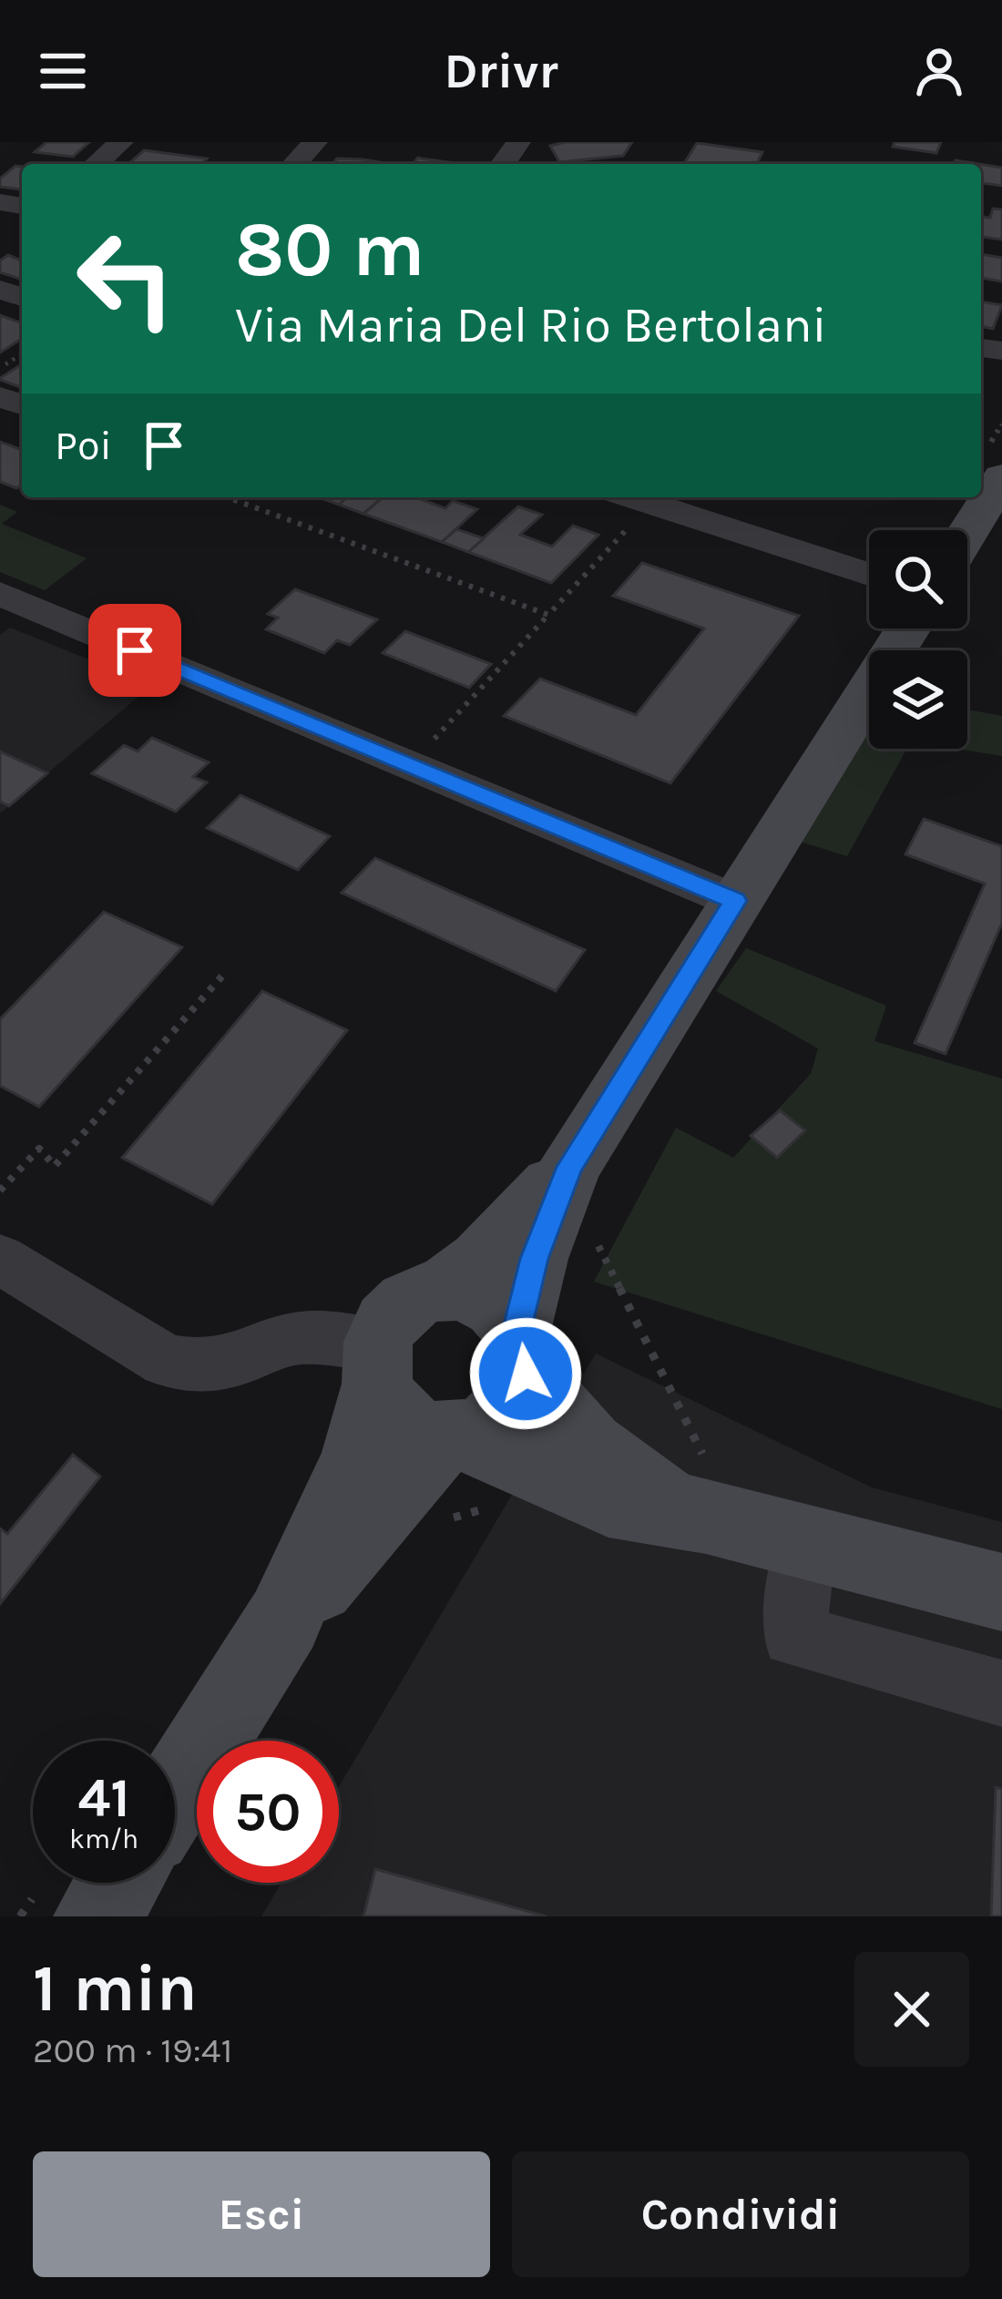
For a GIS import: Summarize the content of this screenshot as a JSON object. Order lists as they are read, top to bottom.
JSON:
{
  "page": {
    "header": "Drivr",
    "turn": ["80 m", "Via Maria Del Rio Bertolani"],
    "then": "Poi",
    "speed": "41 km/h",
    "limit": "50",
    "heading": ["1 min", "200 m · 19:41"],
    "buttons": ["Esci", "Condividi"]
  }
}
